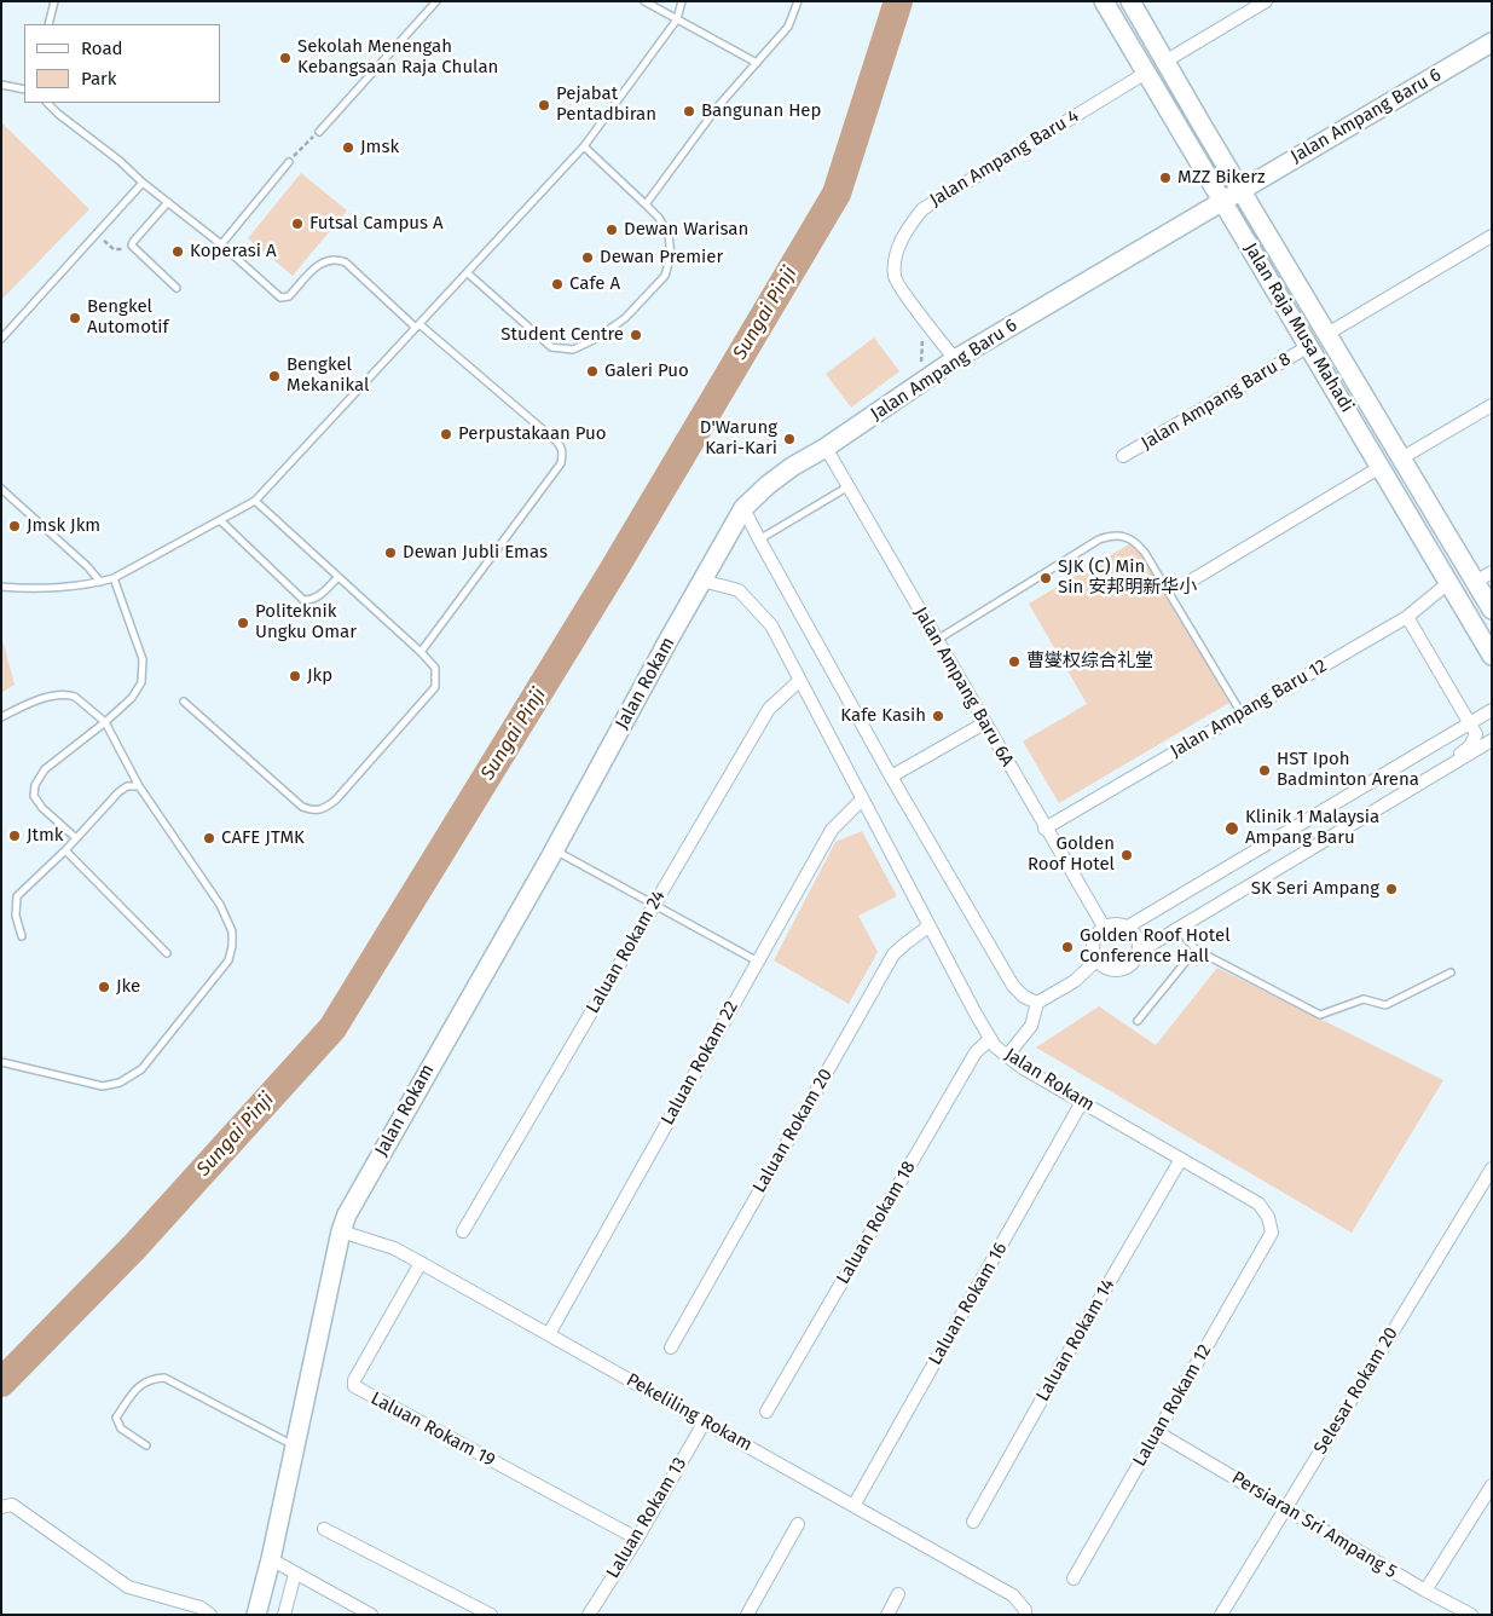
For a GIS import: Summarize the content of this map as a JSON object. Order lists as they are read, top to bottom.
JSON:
{
  "streets": {
    "main road": ["Jalan Ampang Baru 6", "Jalan Raja Musa Mahadi", "Jalan Rokam"],
    "street": [
      "Jalan Ampang Baru 4",
      "Jalan Ampang Baru 8",
      "Jalan Ampang Baru 6A",
      "Jalan Ampang Baru 12",
      "Laluan Rokam 24",
      "Laluan Rokam 22",
      "Laluan Rokam 20",
      "Laluan Rokam 18",
      "Laluan Rokam 16",
      "Laluan Rokam 14",
      "Selesar Rokam 20",
      "Laluan Rokam 12",
      "Pekeliling Rokam",
      "Laluan Rokam 19",
      "Laluan Rokam 13",
      "Persiaran Sri Ampang 5"
    ]
  },
  "crossings": [
    ["Jalan Ampang Baru 6", "Jalan Ampang Baru 4"],
    ["Jalan Ampang Baru 6", "Jalan Raja Musa Mahadi"],
    ["Jalan Ampang Baru 6", "Jalan Rokam"],
    ["Jalan Ampang Baru 6", "Jalan Ampang Baru 6A"],
    ["Jalan Ampang Baru 4", "Jalan Raja Musa Mahadi"],
    ["Jalan Raja Musa Mahadi", "Jalan Ampang Baru 8"],
    ["Jalan Raja Musa Mahadi", "Jalan Ampang Baru 12"],
    ["Jalan Rokam", "Laluan Rokam 24"],
    ["Jalan Rokam", "Laluan Rokam 22"],
    ["Jalan Rokam", "Laluan Rokam 20"],
    ["Jalan Rokam", "Laluan Rokam 18"],
    ["Jalan Rokam", "Laluan Rokam 16"],
    ["Jalan Rokam", "Laluan Rokam 14"],
    ["Jalan Rokam", "Laluan Rokam 12"],
    ["Jalan Rokam", "Pekeliling Rokam"],
    ["Jalan Ampang Baru 6A", "Jalan Ampang Baru 12"],
    ["Laluan Rokam 22", "Pekeliling Rokam"],
    ["Laluan Rokam 16", "Pekeliling Rokam"],
    ["Selesar Rokam 20", "Persiaran Sri Ampang 5"],
    ["Laluan Rokam 12", "Persiaran Sri Ampang 5"],
    ["Pekeliling Rokam", "Laluan Rokam 19"],
    ["Pekeliling Rokam", "Laluan Rokam 13"],
    ["Laluan Rokam 19", "Laluan Rokam 13"]
  ],
  "water": ["Sungai Pinji"],
  "places": [
    "Sekolah Menengah Kebangsaan Raja Chulan",
    "Pejabat Pentadbiran",
    "Bangunan Hep",
    "Jmsk",
    "MZZ Bikerz",
    "Futsal Campus A",
    "Dewan Warisan",
    "Koperasi A",
    "Dewan Premier",
    "Cafe A",
    "Bengkel Automotif",
    "Student Centre",
    "Galeri Puo",
    "Bengkel Mekanikal",
    "Perpustakaan Puo",
    "D'Warung Kari-Kari",
    "Jmsk Jkm",
    "Dewan Jubli Emas",
    "SJK (C) Min Sin 安邦明新华小",
    "Politeknik Ungku Omar",
    "曹燮权综合礼堂",
    "Jkp",
    "Kafe Kasih",
    "HST Ipoh Badminton Arena",
    "Klinik 1 Malaysia Ampang Baru",
    "Jtmk",
    "CAFE JTMK",
    "Golden Roof Hotel",
    "SK Seri Ampang",
    "Golden Roof Hotel Conference Hall",
    "Jke"
  ],
  "legend": ["Road", "Park"]
}
